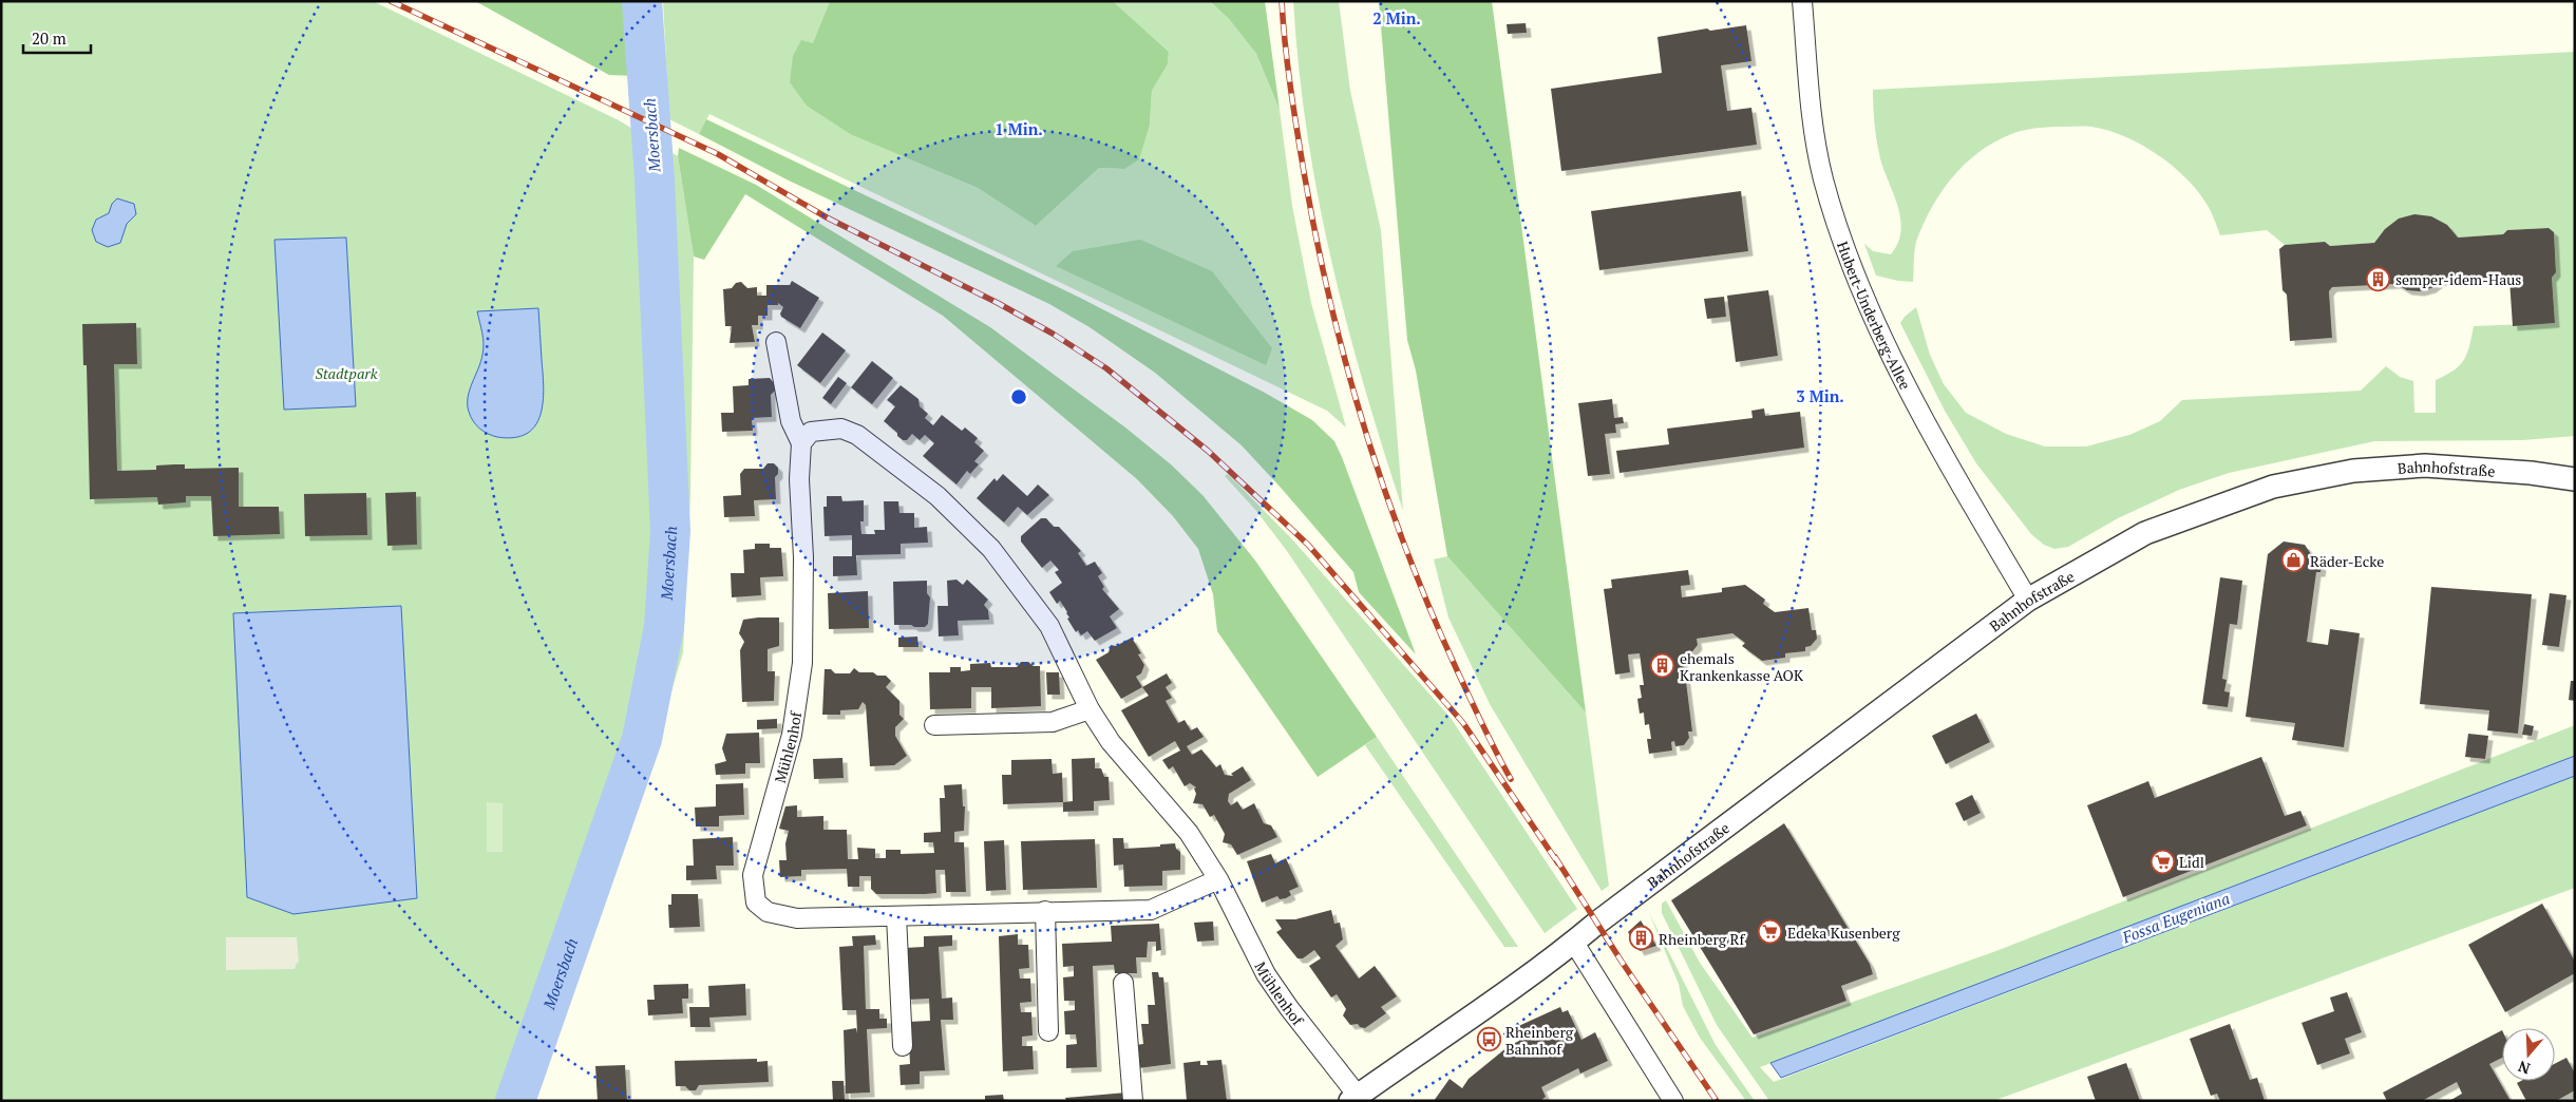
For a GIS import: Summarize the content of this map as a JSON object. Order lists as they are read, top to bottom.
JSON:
{
  "streets": {
    "street": ["Hubert-Underberg-Allee", "Bahnhofstraße", "Mühlenhof"]
  },
  "crossings": [
    ["Hubert-Underberg-Allee", "Bahnhofstraße"],
    ["Bahnhofstraße", "Mühlenhof"]
  ],
  "water": ["Moersbach", "Fossa Eugeniana"],
  "parks": ["Stadtpark"],
  "places": {
    "building": ["semper-idem-Haus", "ehemals Krankenkasse AOK", "Rheinberg Rf"],
    "shop": ["Räder-Ecke"],
    "supermarket": ["Lidl", "Edeka Kusenberg"],
    "bus stop": ["Rheinberg Bahnhof"]
  },
  "scale_bar": "20 m",
  "north": "bottom",
  "rings": ["2 Min.", "1 Min.", "3 Min."]
}
